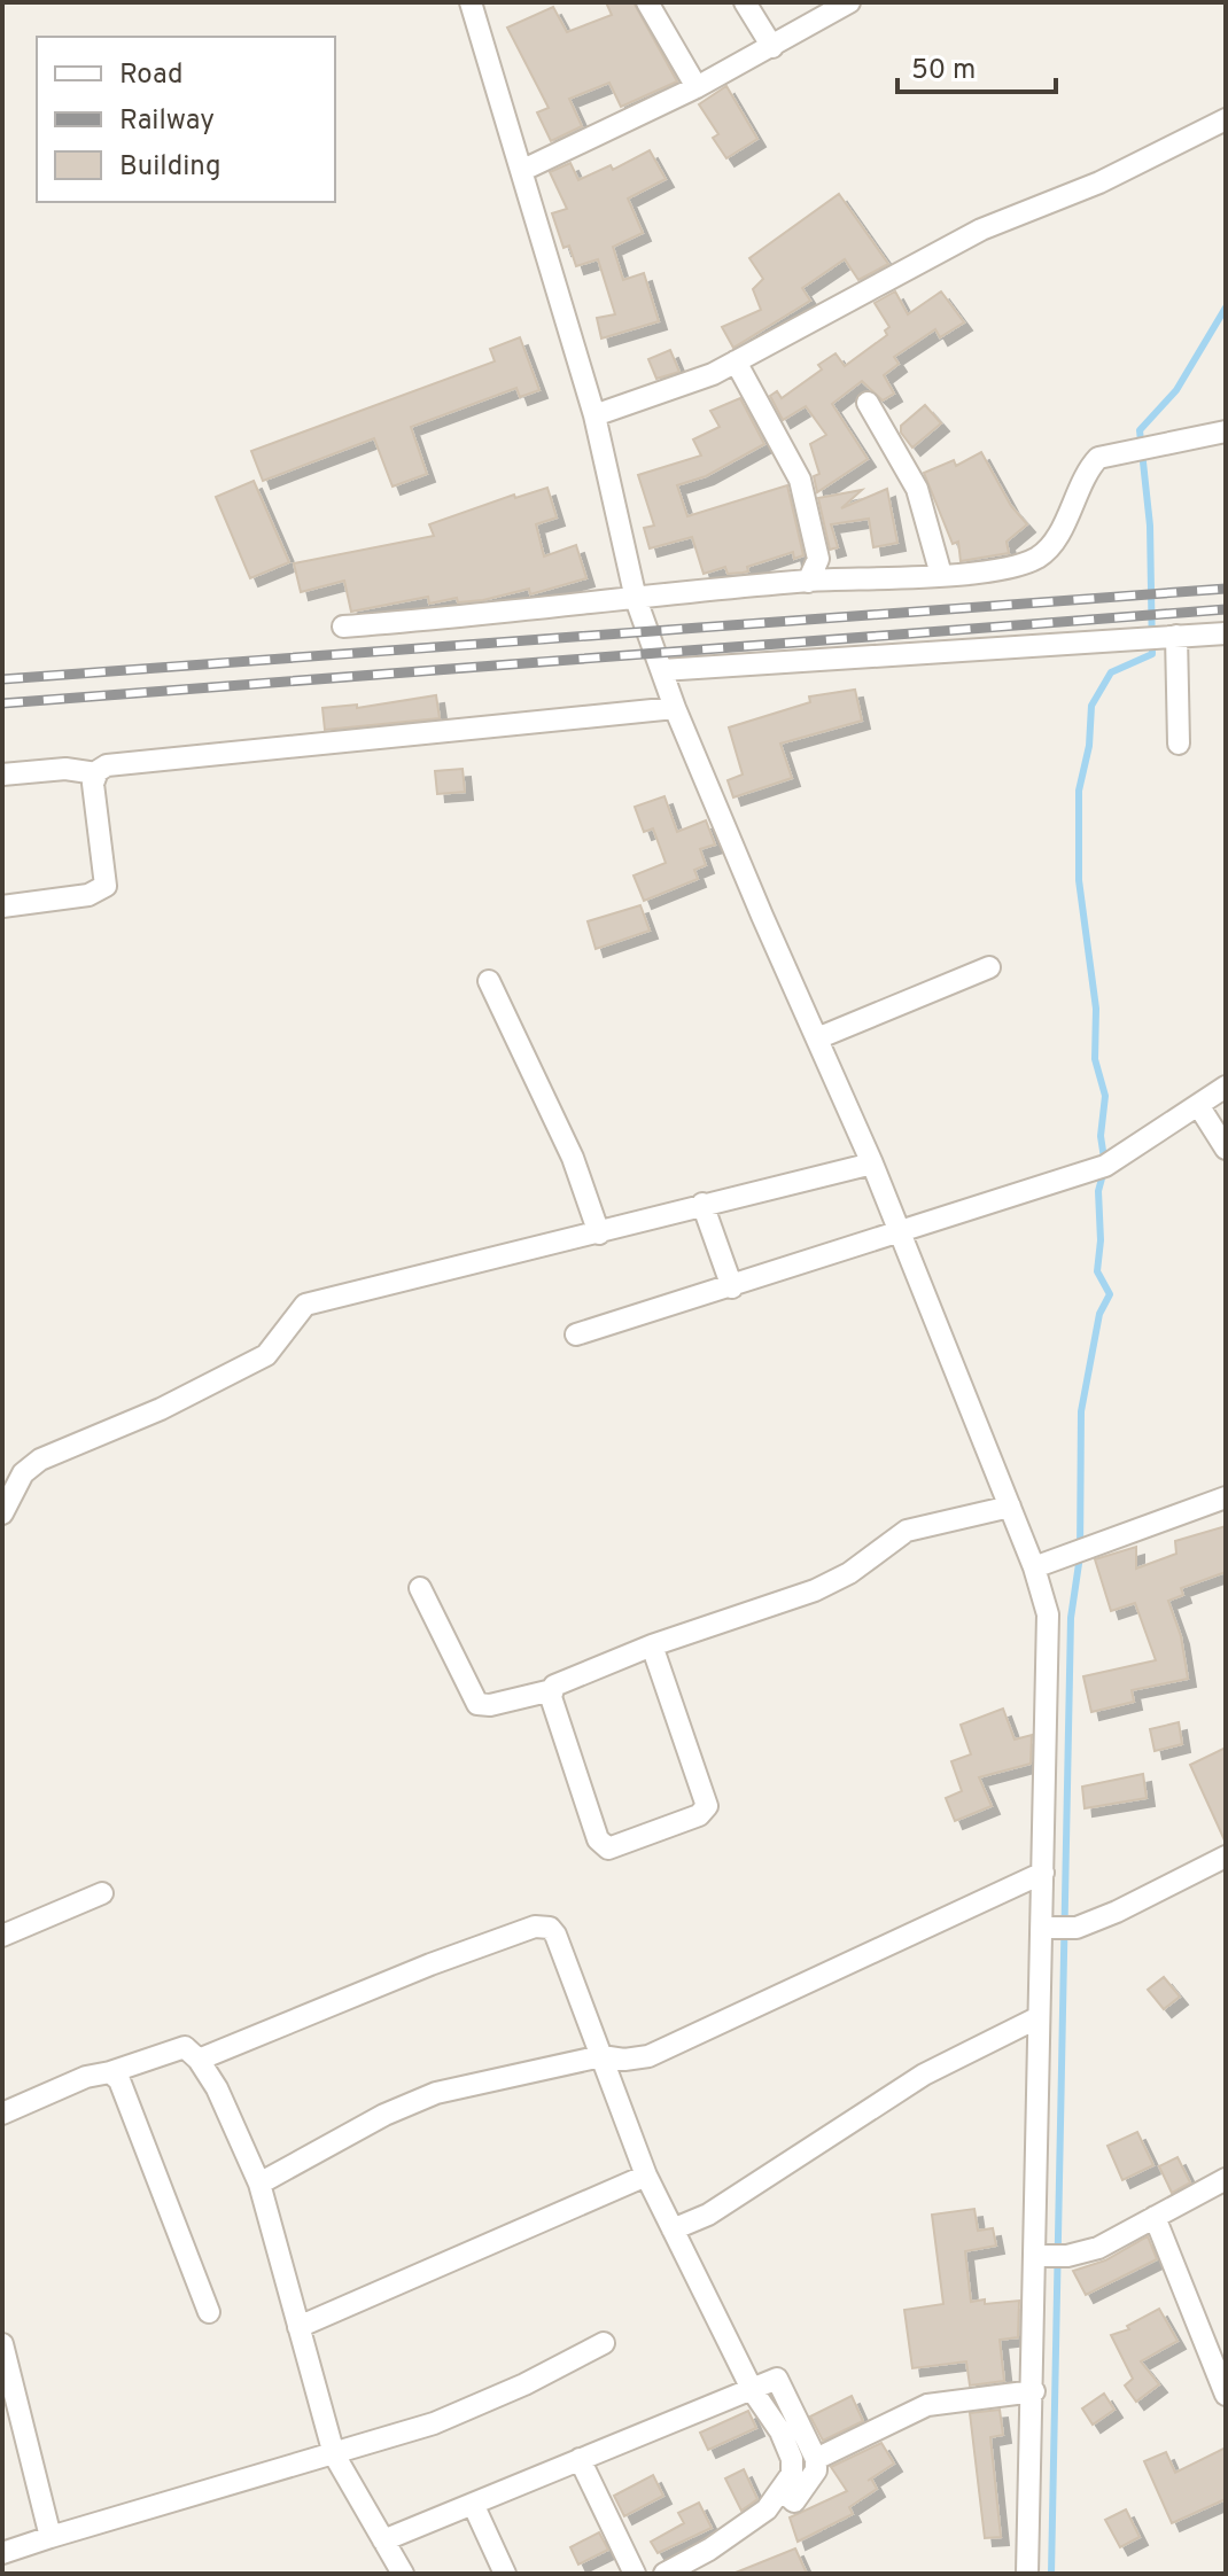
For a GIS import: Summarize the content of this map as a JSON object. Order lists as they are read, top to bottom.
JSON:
{
  "legend": ["Road", "Railway", "Building"],
  "scale_bar": "50 m"
}
